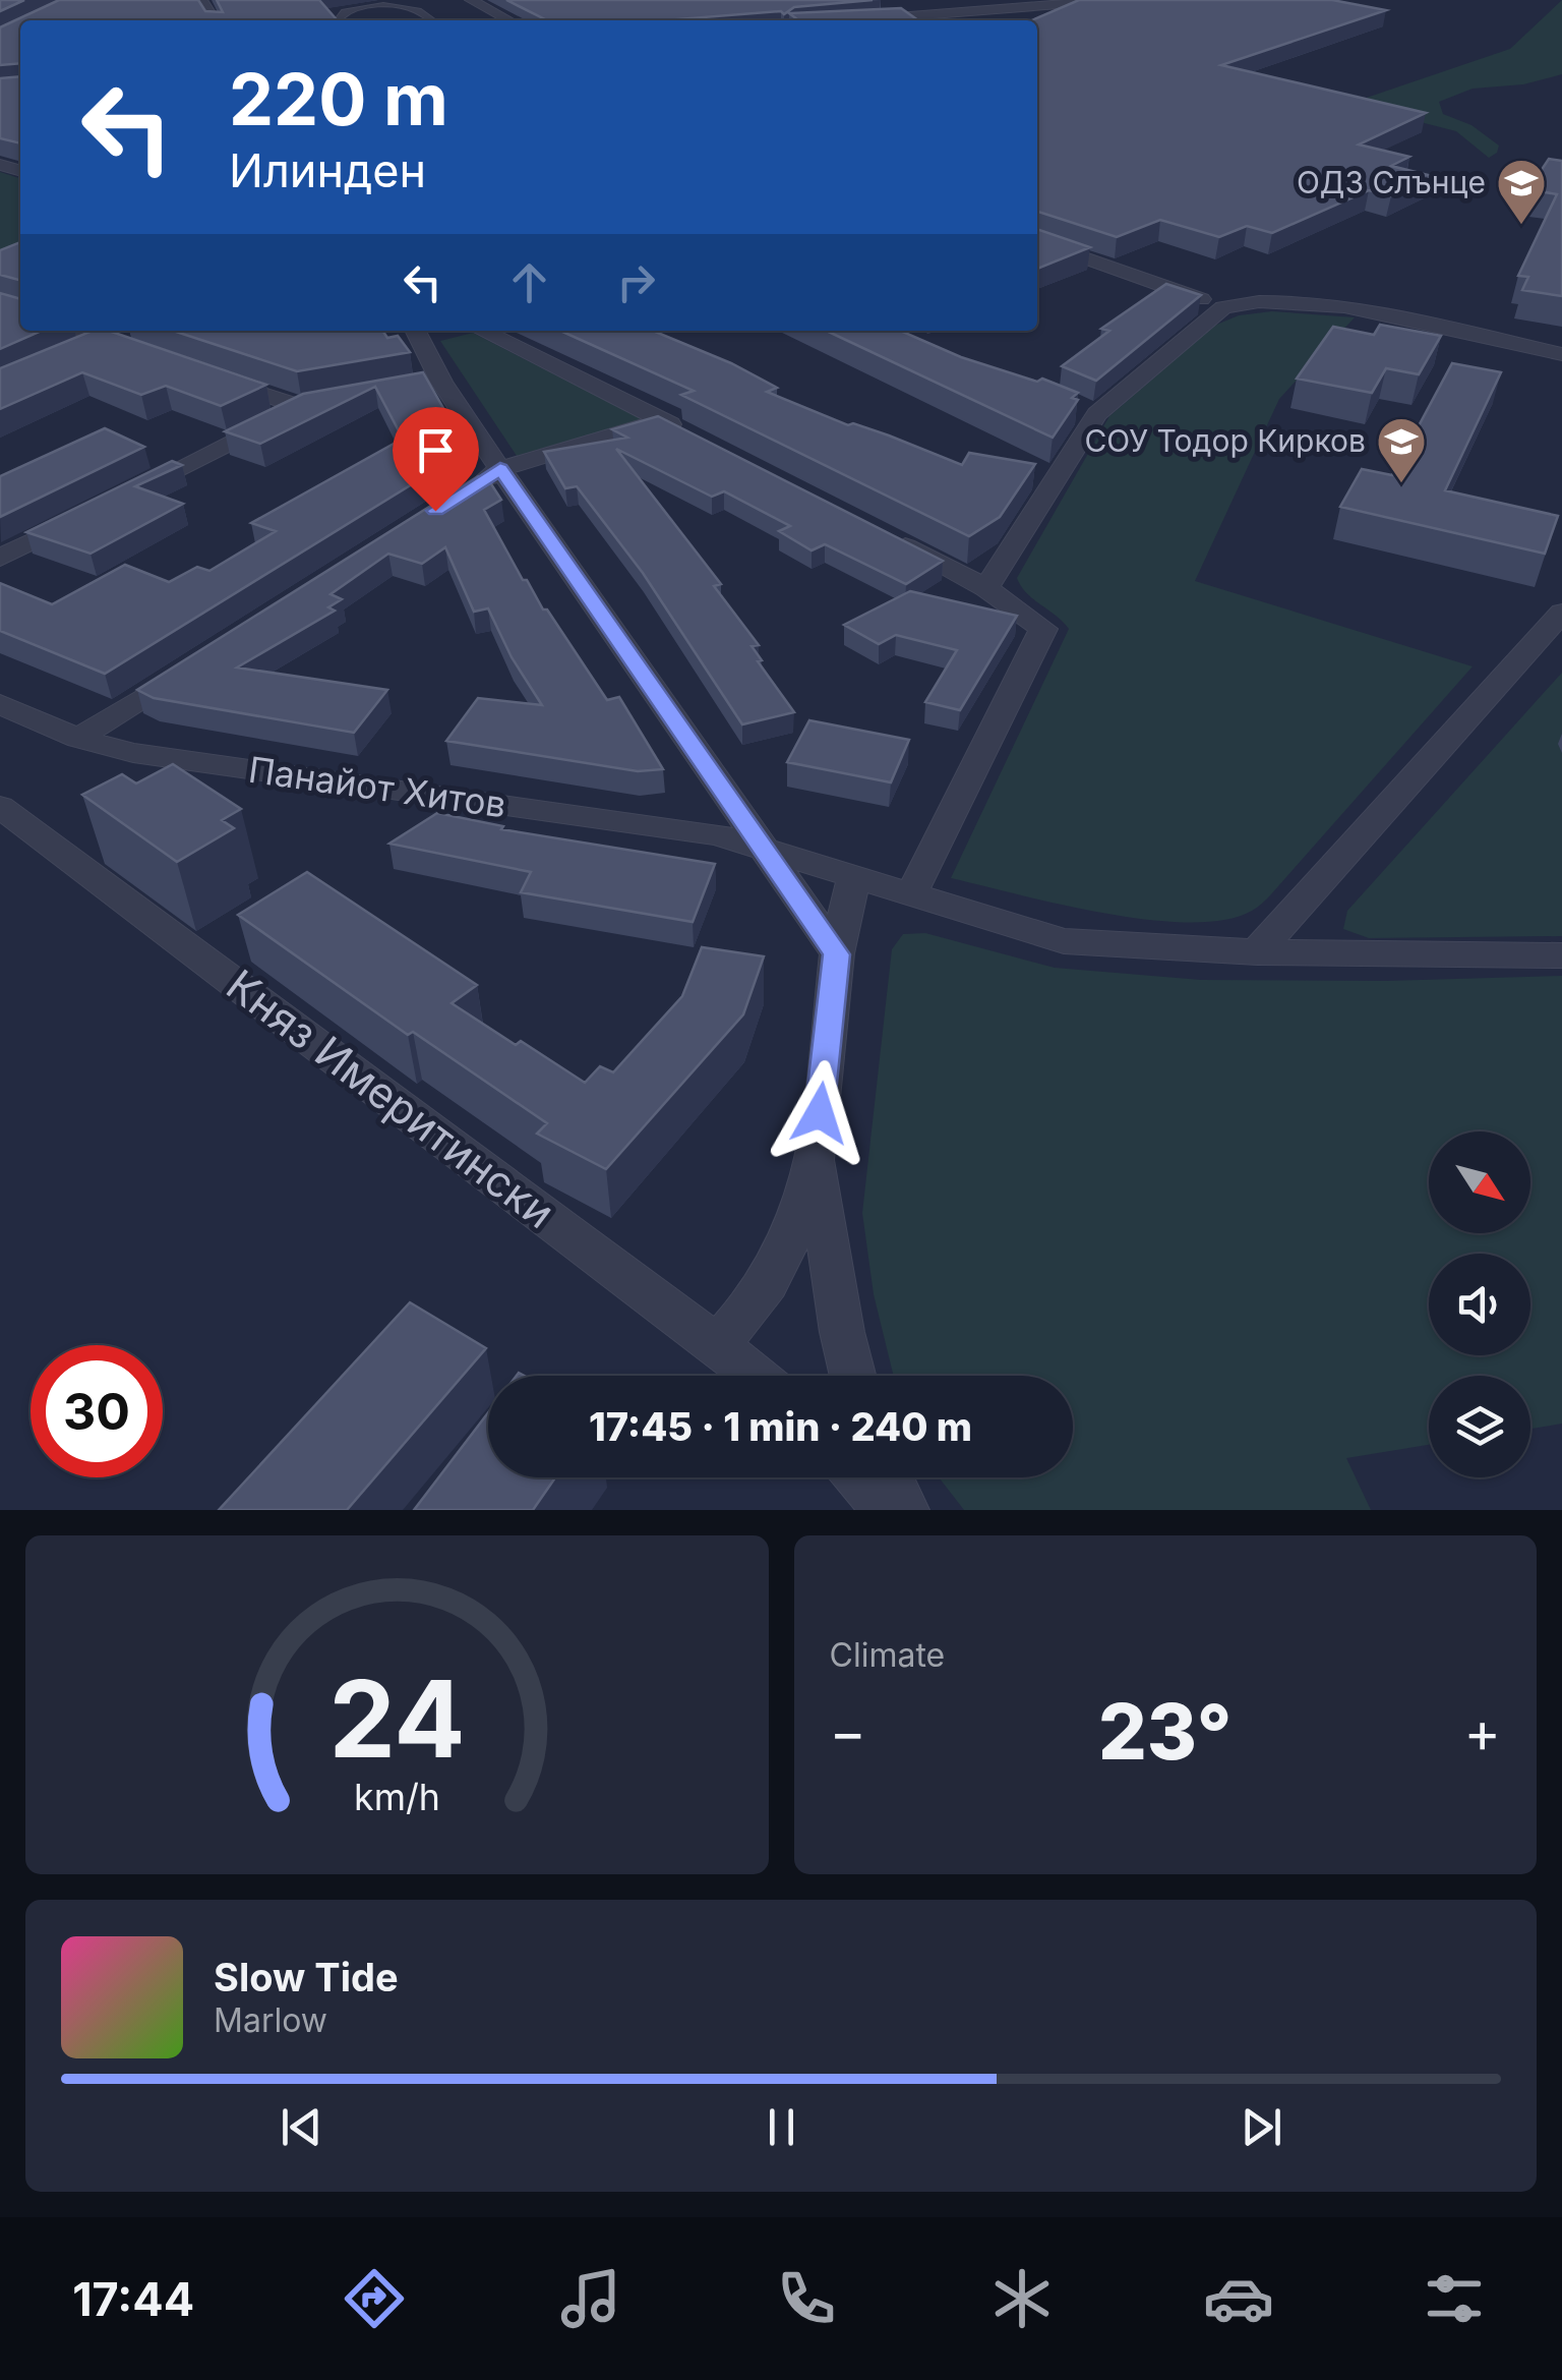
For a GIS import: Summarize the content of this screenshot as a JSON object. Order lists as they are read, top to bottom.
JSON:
{
  "streets": {
    "street": ["Панайот Хитов", "Княз Имеритински"]
  },
  "places": {
    "school or university": ["ОДЗ Слънце", "СОУ Тодор Кирков"]
  },
  "north": "bottom right",
  "page": {
    "turn": ["220 m", "Илинден"],
    "limit": "30",
    "trip": "17:45 · 1 min · 240 m",
    "tile": "Climate",
    "heat": ["−", "23°", "+"],
    "song": ["Slow Tide", "Marlow"],
    "tabs": "17:44",
    "gauge": ["24", "km/h"]
  }
}
